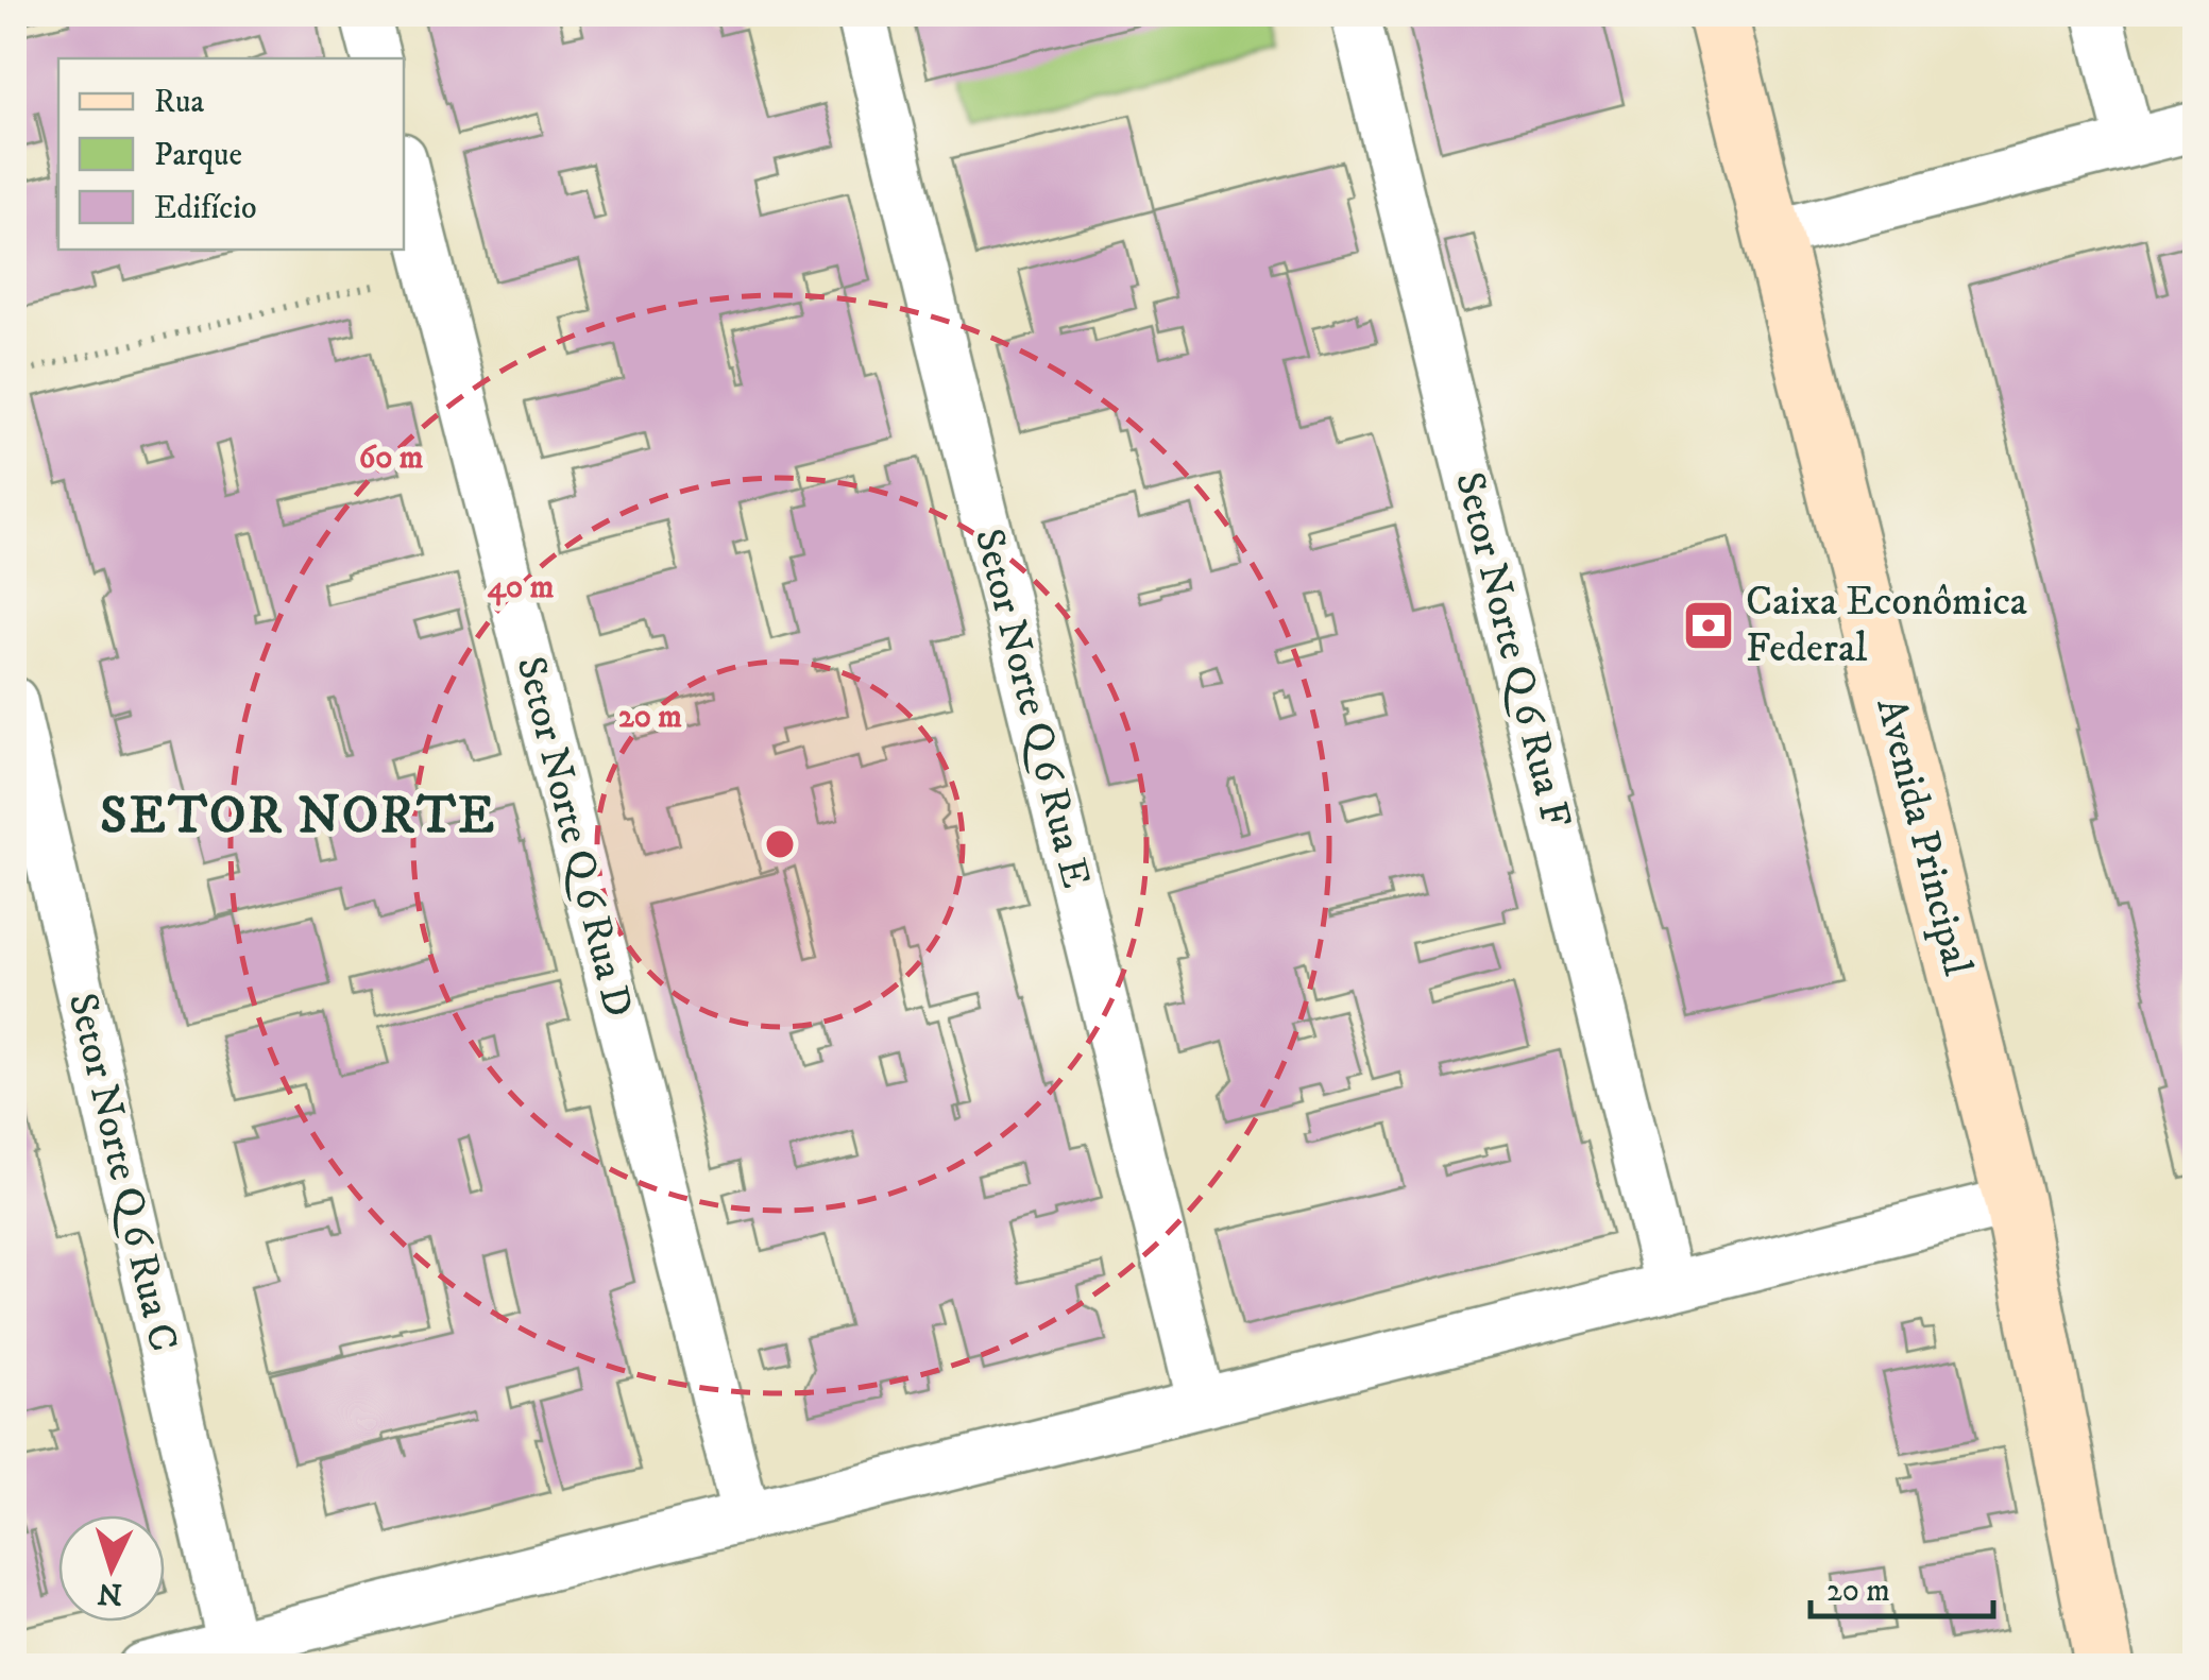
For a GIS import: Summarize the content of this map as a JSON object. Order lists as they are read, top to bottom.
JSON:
{
  "streets": {
    "street": [
      "Setor Norte Q 6 Rua F",
      "Setor Norte Q 6 Rua E",
      "Setor Norte Q 6 Rua D",
      "Avenida Principal",
      "Setor Norte Q 6 Rua C"
    ]
  },
  "districts": ["SETOR NORTE"],
  "places": {
    "bank": ["Caixa Econômica Federal"]
  },
  "legend": ["Rua", "Parque", "Edifício"],
  "scale_bar": "20 m",
  "north": "bottom",
  "rings": ["60 m", "40 m", "20 m"]
}
